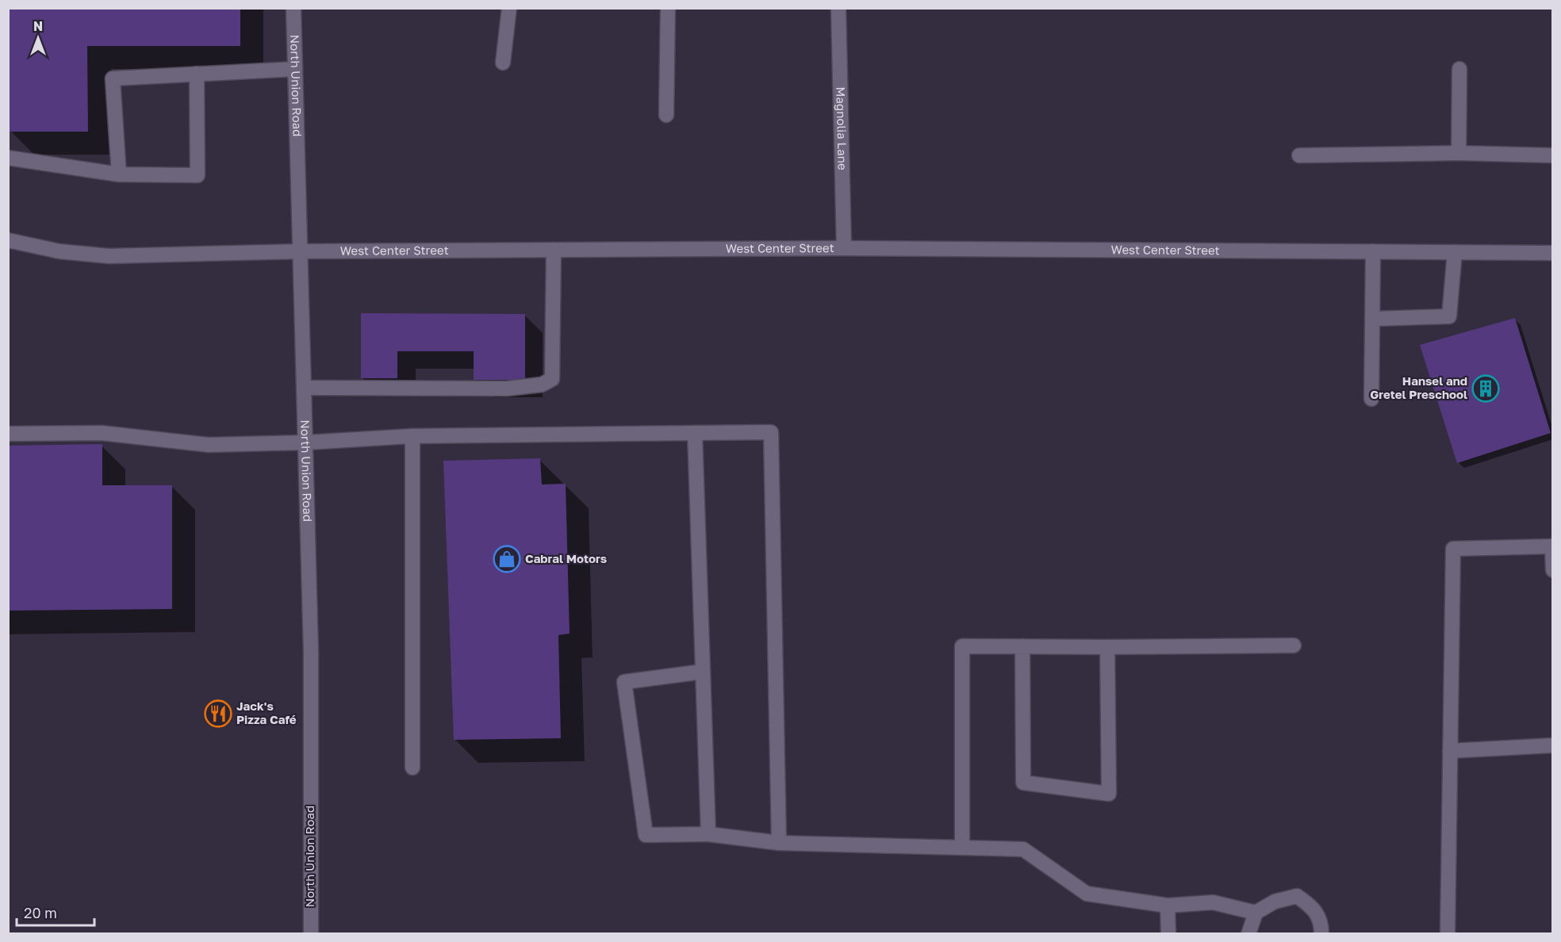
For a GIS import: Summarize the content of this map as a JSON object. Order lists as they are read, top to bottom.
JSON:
{
  "streets": {
    "street": ["North Union Road", "Magnolia Lane", "West Center Street"]
  },
  "crossings": [
    ["North Union Road", "West Center Street"],
    ["Magnolia Lane", "West Center Street"]
  ],
  "places": {
    "building": ["Hansel and Gretel Preschool"],
    "shop": ["Cabral Motors"],
    "restaurant": ["Jack's Pizza Café"]
  },
  "scale_bar": "20 m",
  "north": "top"
}
